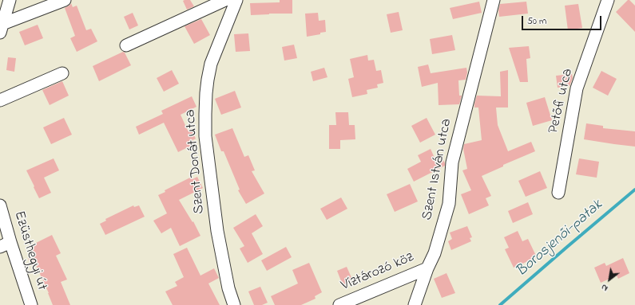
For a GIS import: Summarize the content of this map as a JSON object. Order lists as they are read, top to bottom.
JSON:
{
  "streets": {
    "street": [
      "Petőfi utca",
      "Szent Donát utca",
      "Szent István utca",
      "Ezüsthegyi út",
      "Víztározó köz"
    ]
  },
  "crossings": [
    ["Szent István utca", "Víztározó köz"]
  ],
  "water": ["Borosjenői-patak"],
  "scale_bar": "50 m",
  "north": "bottom left"
}
